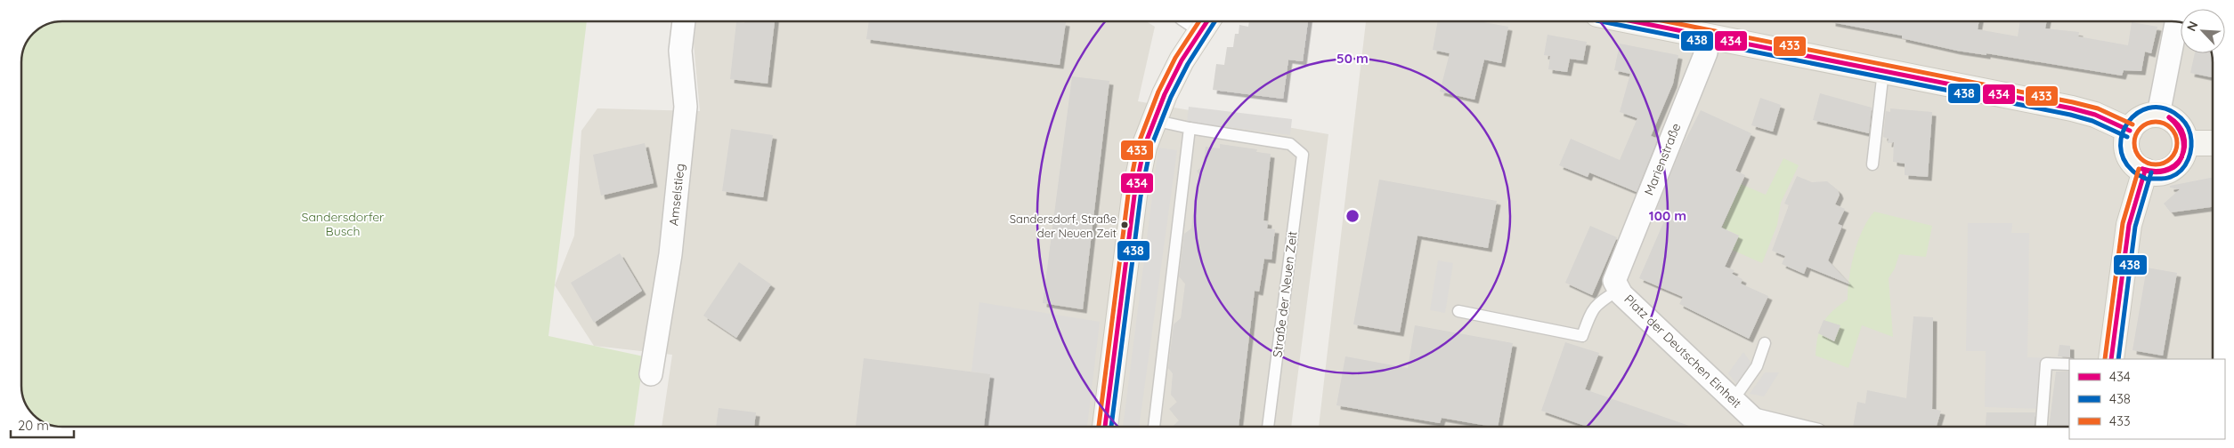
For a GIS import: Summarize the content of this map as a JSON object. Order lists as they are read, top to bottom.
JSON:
{
  "streets": {
    "street": ["Marienstraße", "Amselstieg", "Platz der Deutschen Einheit"],
    "lane": ["Straße der Neuen Zeit"]
  },
  "crossings": [
    ["Marienstraße", "Platz der Deutschen Einheit"]
  ],
  "parks": ["Sandersdorfer Busch"],
  "places": ["Sandersdorf, Straße der Neuen Zeit"],
  "lines": ["transit line 434", "transit line 438", "transit line 433"],
  "legend": ["434", "438", "433"],
  "scale_bar": "20 m",
  "north": "top left",
  "rings": ["50 m", "100 m"]
}
